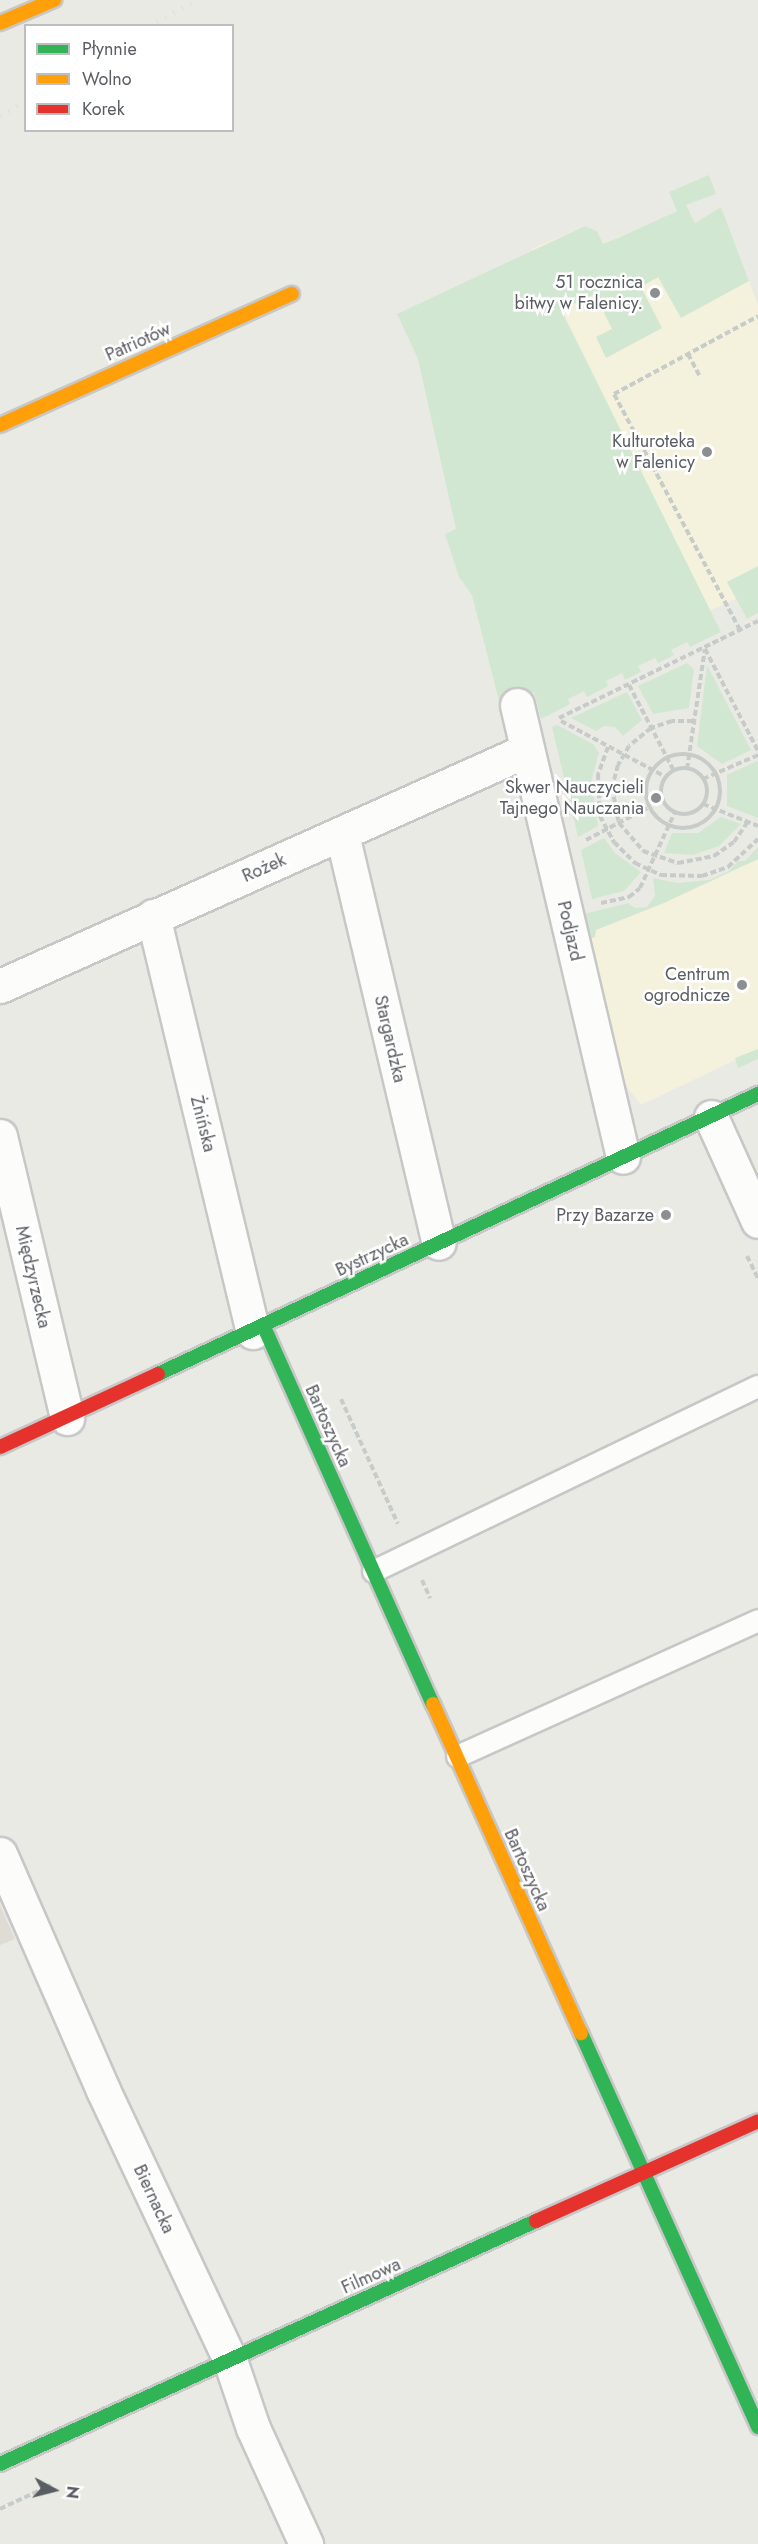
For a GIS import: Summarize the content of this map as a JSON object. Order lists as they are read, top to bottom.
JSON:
{
  "streets": {
    "street": [
      "Patriotów",
      "Rożek",
      "Podjazd",
      "Stargardzka",
      "Żnińska",
      "Bystrzycka",
      "Międzyrzecka",
      "Bartoszycka",
      "Biernacka",
      "Filmowa"
    ]
  },
  "crossings": [
    ["Rożek", "Podjazd"],
    ["Rożek", "Stargardzka"],
    ["Rożek", "Żnińska"],
    ["Podjazd", "Bystrzycka"],
    ["Stargardzka", "Bystrzycka"],
    ["Żnińska", "Bystrzycka"],
    ["Żnińska", "Bartoszycka"],
    ["Bystrzycka", "Międzyrzecka"],
    ["Bystrzycka", "Bartoszycka"],
    ["Bartoszycka", "Filmowa"],
    ["Biernacka", "Filmowa"]
  ],
  "places": [
    "51 rocznica bitwy w Falenicy.",
    "Kulturoteka w Falenicy",
    "Skwer Nauczycieli Tajnego Nauczania",
    "Centrum ogrodnicze",
    "Przy Bazarze"
  ],
  "legend": ["Płynnie", "Wolno", "Korek"],
  "north": "right"
}
